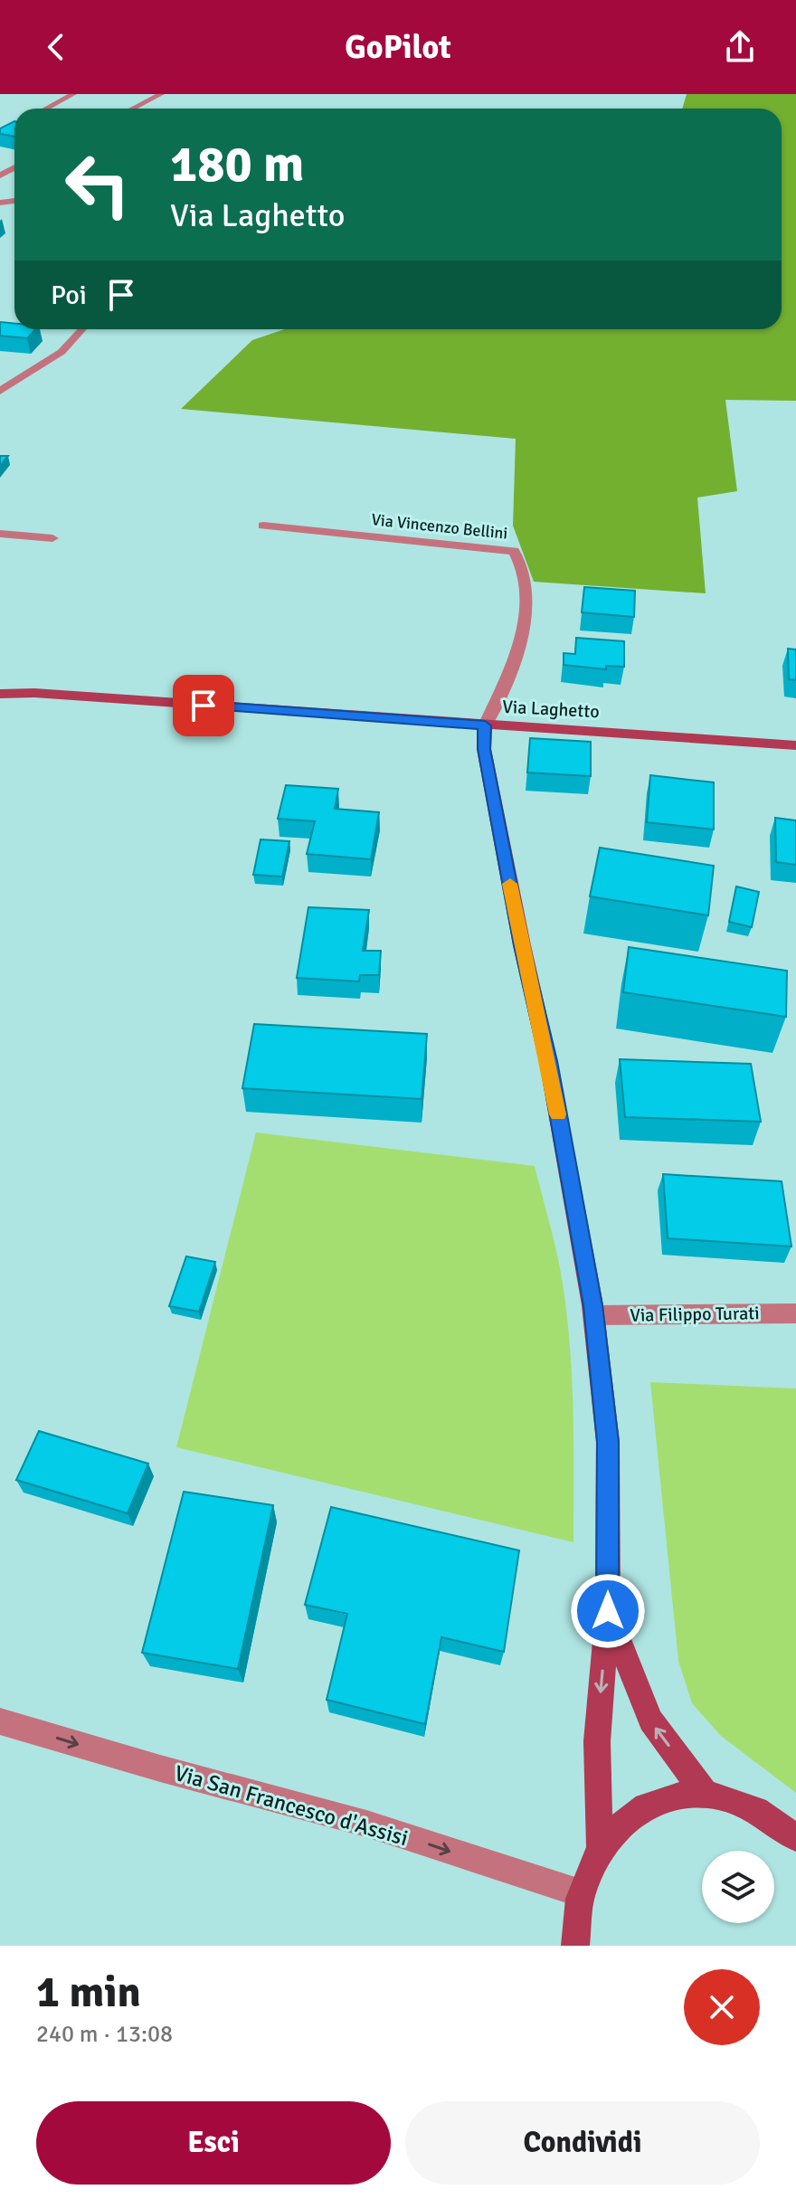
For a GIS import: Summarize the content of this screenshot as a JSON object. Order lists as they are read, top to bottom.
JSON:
{
  "streets": {
    "street": [
      "Via Vincenzo Bellini",
      "Via Laghetto",
      "Via Filippo Turati",
      "Via San Francesco d'Assisi"
    ]
  },
  "crossings": [
    ["Via Vincenzo Bellini", "Via Laghetto"]
  ],
  "one_way": ["Via San Francesco d'Assisi"],
  "page": {
    "header": "GoPilot",
    "turn": ["180 m", "Via Laghetto"],
    "then": "Poi",
    "heading": ["1 min", "240 m · 13:08"],
    "buttons": ["Esci", "Condividi"]
  }
}
